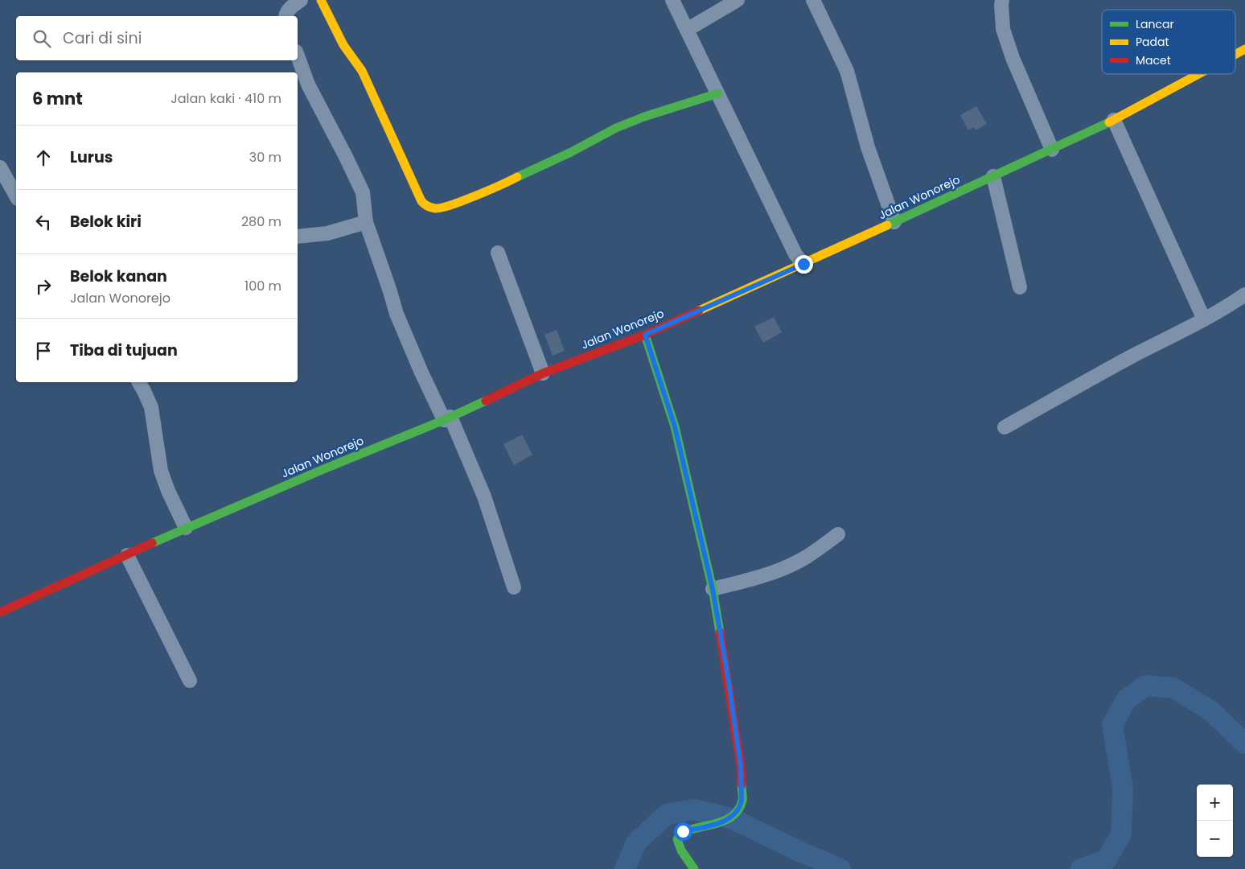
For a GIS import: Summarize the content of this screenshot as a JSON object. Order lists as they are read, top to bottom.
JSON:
{
  "streets": {
    "street": ["Jalan Wonorejo"]
  },
  "legend": ["Lancar", "Padat", "Macet"],
  "page": {
    "search": "Cari di sini",
    "heading": ["6 mnt", "Jalan kaki · 410 m"],
    "list": [
      ["Lurus", "30 m"],
      ["Belok kiri", "280 m"],
      ["Belok kanan", "Jalan Wonorejo", "100 m"],
      "Tiba di tujuan"
    ],
    "map_buttons": ["+", "−"]
  }
}
